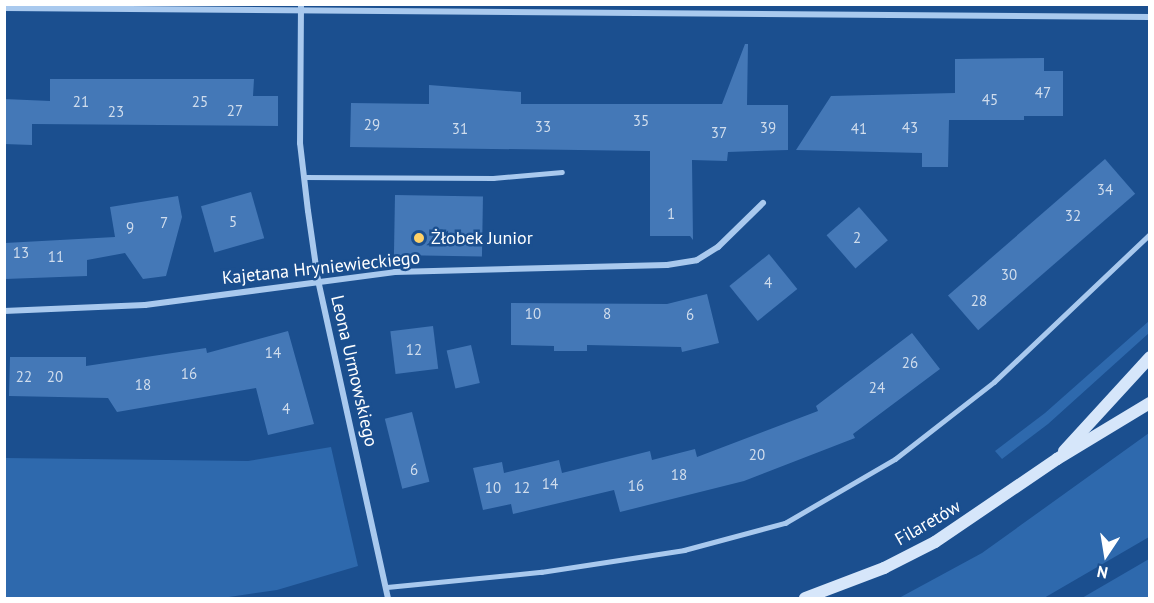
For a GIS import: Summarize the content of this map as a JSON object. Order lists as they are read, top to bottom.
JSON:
{
  "streets": {
    "main road": ["Filaretów"],
    "street": ["Kajetana Hryniewieckiego", "Leona Urmowskiego"]
  },
  "crossings": [
    ["Kajetana Hryniewieckiego", "Leona Urmowskiego"]
  ],
  "places": ["Żłobek Junior"],
  "house_numbers": [
    "47",
    "45",
    "21",
    "25",
    "27",
    "23",
    "35",
    "29",
    "33",
    "39",
    "43",
    "31",
    "41",
    "37",
    "34",
    "1",
    "32",
    "5",
    "7",
    "9",
    "2",
    "13",
    "11",
    "30",
    "4",
    "28",
    "10",
    "8",
    "6",
    "12",
    "14",
    "26",
    "16",
    "22",
    "20",
    "18",
    "24",
    "4",
    "20",
    "6",
    "18",
    "14",
    "16",
    "10",
    "12"
  ],
  "north": "bottom"
}
